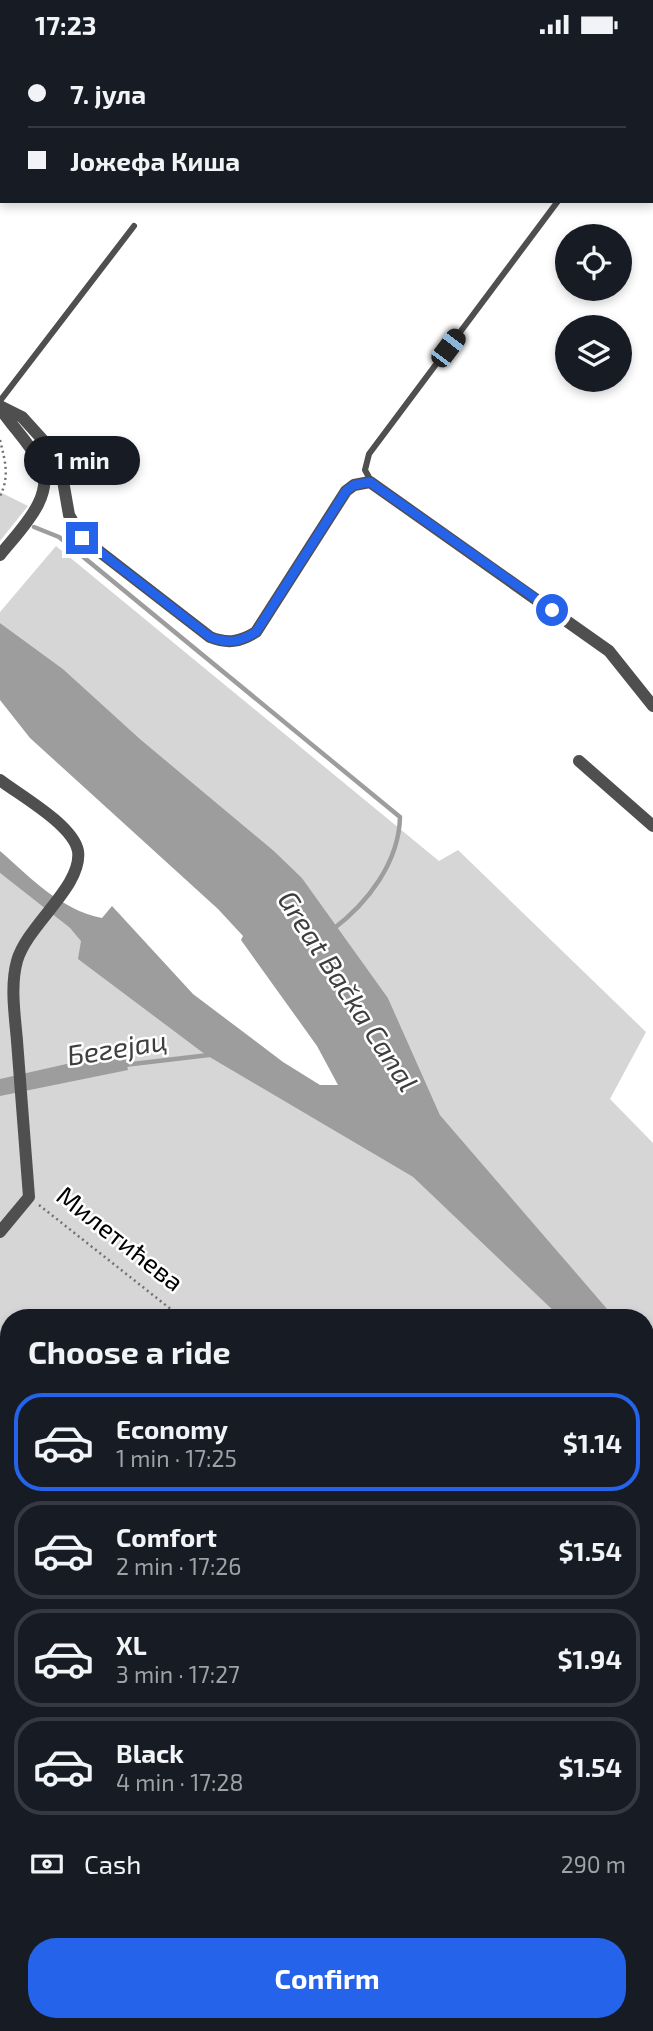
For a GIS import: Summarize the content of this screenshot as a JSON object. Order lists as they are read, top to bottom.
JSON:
{
  "streets": {
    "path": ["Милетићева"]
  },
  "water": ["Great Bačka Canal", "Бегејац"],
  "page": {
    "status": "17:23",
    "banner": ["7. јула", "Јожефа Киша"],
    "bubble": "1 min",
    "heading": "Choose a ride",
    "list": [
      {
        "name": "Economy",
        "note": "1 min · 17:25",
        "value": "$1.14"
      },
      {
        "name": "Comfort",
        "note": "2 min · 17:26",
        "value": "$1.54"
      },
      {
        "name": "XL",
        "note": "3 min · 17:27",
        "value": "$1.94"
      },
      {
        "name": "Black",
        "note": "4 min · 17:28",
        "value": "$1.54"
      }
    ],
    "pay": ["Cash", "290 m"],
    "buttons": "Confirm"
  }
}
